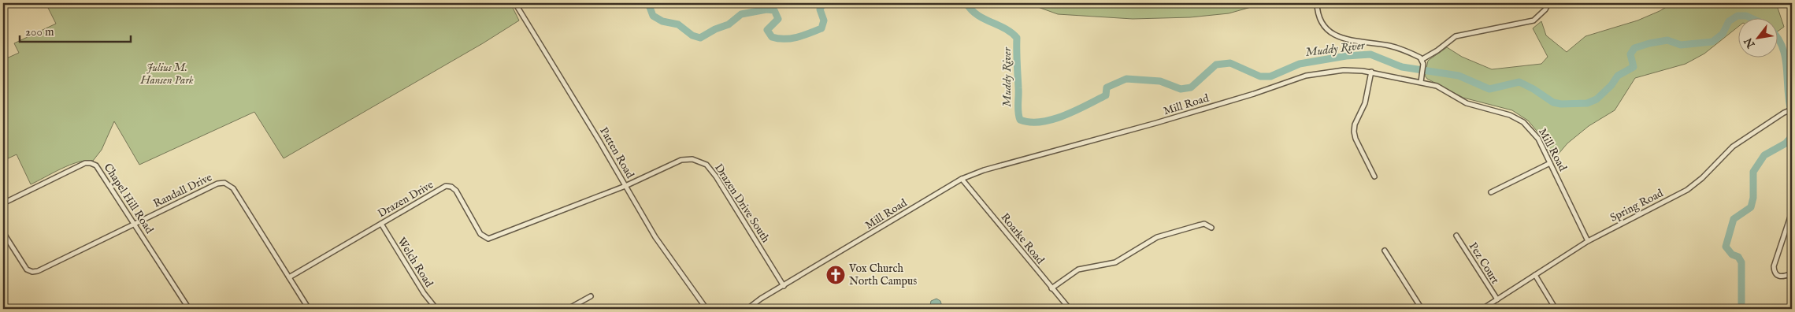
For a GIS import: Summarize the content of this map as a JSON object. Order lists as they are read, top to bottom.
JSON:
{
  "streets": {
    "street": [
      "Mill Road",
      "Patten Road",
      "Randall Drive",
      "Chapel Hill Road",
      "Drazen Drive",
      "Drazen Drive South",
      "Spring Road",
      "Roarke Road",
      "Welch Road",
      "Pez Court"
    ]
  },
  "crossings": [
    ["Mill Road", "Drazen Drive South"],
    ["Mill Road", "Spring Road"],
    ["Mill Road", "Roarke Road"],
    ["Patten Road", "Drazen Drive"],
    ["Patten Road", "Drazen Drive South"],
    ["Randall Drive", "Chapel Hill Road"],
    ["Randall Drive", "Drazen Drive"],
    ["Drazen Drive", "Drazen Drive South"],
    ["Drazen Drive", "Welch Road"],
    ["Spring Road", "Pez Court"]
  ],
  "water": ["Muddy River"],
  "parks": ["Julius M. Hansen Park"],
  "places": {
    "church": ["Vox Church North Campus"]
  },
  "scale_bar": "200 m",
  "north": "bottom left"
}
